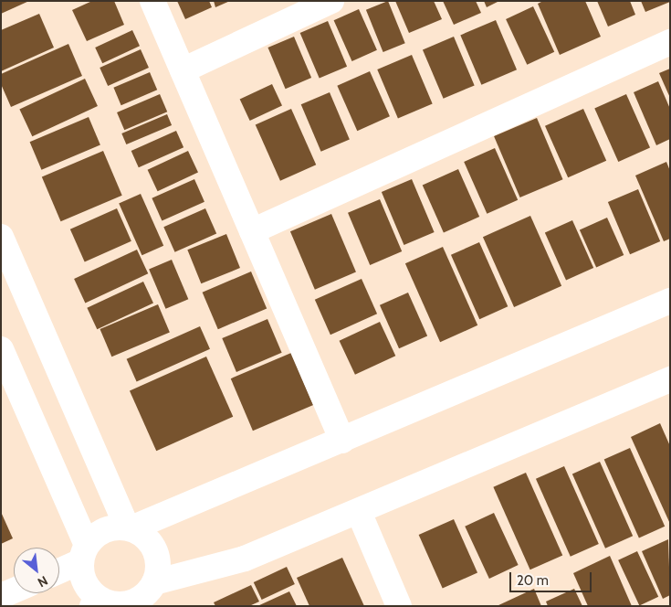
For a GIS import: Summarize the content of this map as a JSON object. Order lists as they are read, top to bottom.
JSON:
{
  "scale_bar": "20 m",
  "north": "bottom right"
}
